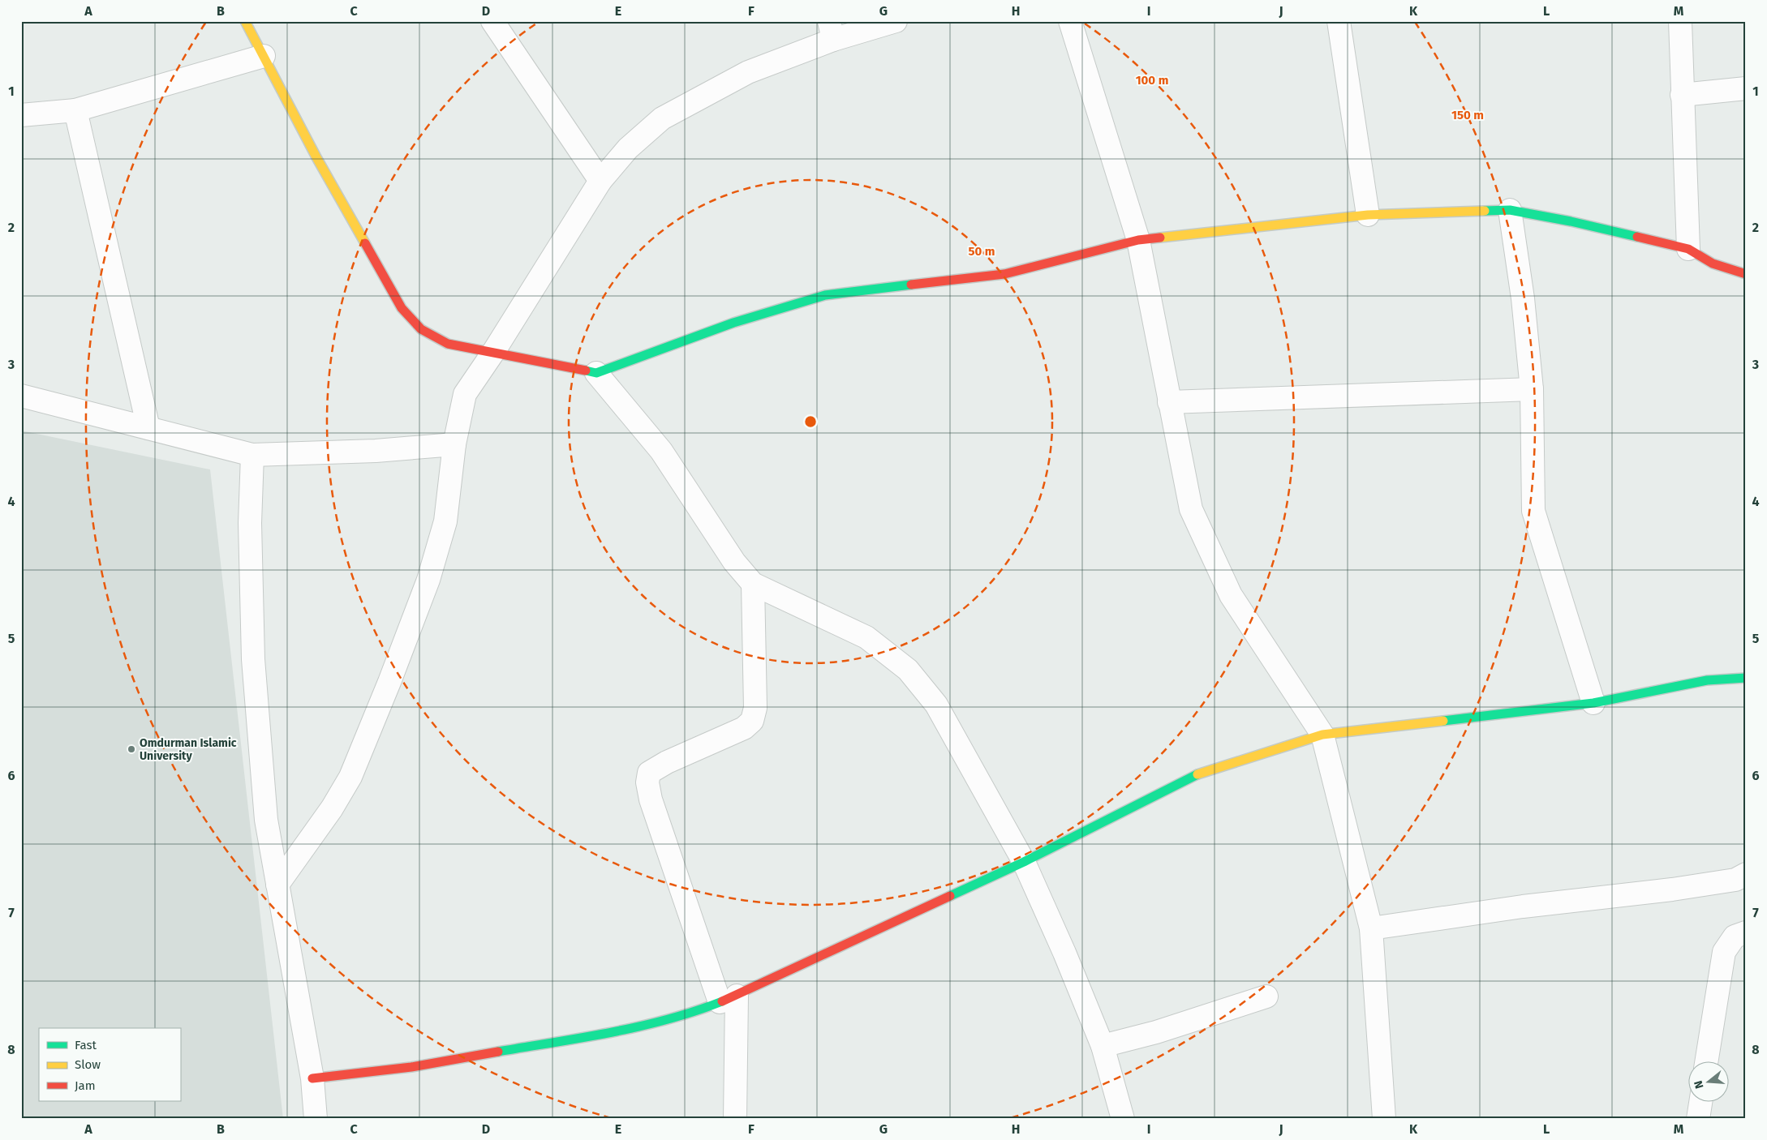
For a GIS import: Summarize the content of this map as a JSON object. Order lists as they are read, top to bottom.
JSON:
{
  "places": ["Omdurman Islamic University"],
  "legend": ["Fast", "Slow", "Jam"],
  "north": "left",
  "grid": {
    "columns": [
      "A",
      "B",
      "C",
      "D",
      "E",
      "F",
      "G",
      "H",
      "I",
      "J",
      "K",
      "L",
      "M"
    ],
    "rows": [
      "1",
      "2",
      "3",
      "4",
      "5",
      "6",
      "7",
      "8"
    ]
  },
  "rings": ["100 m", "150 m", "50 m"]
}
